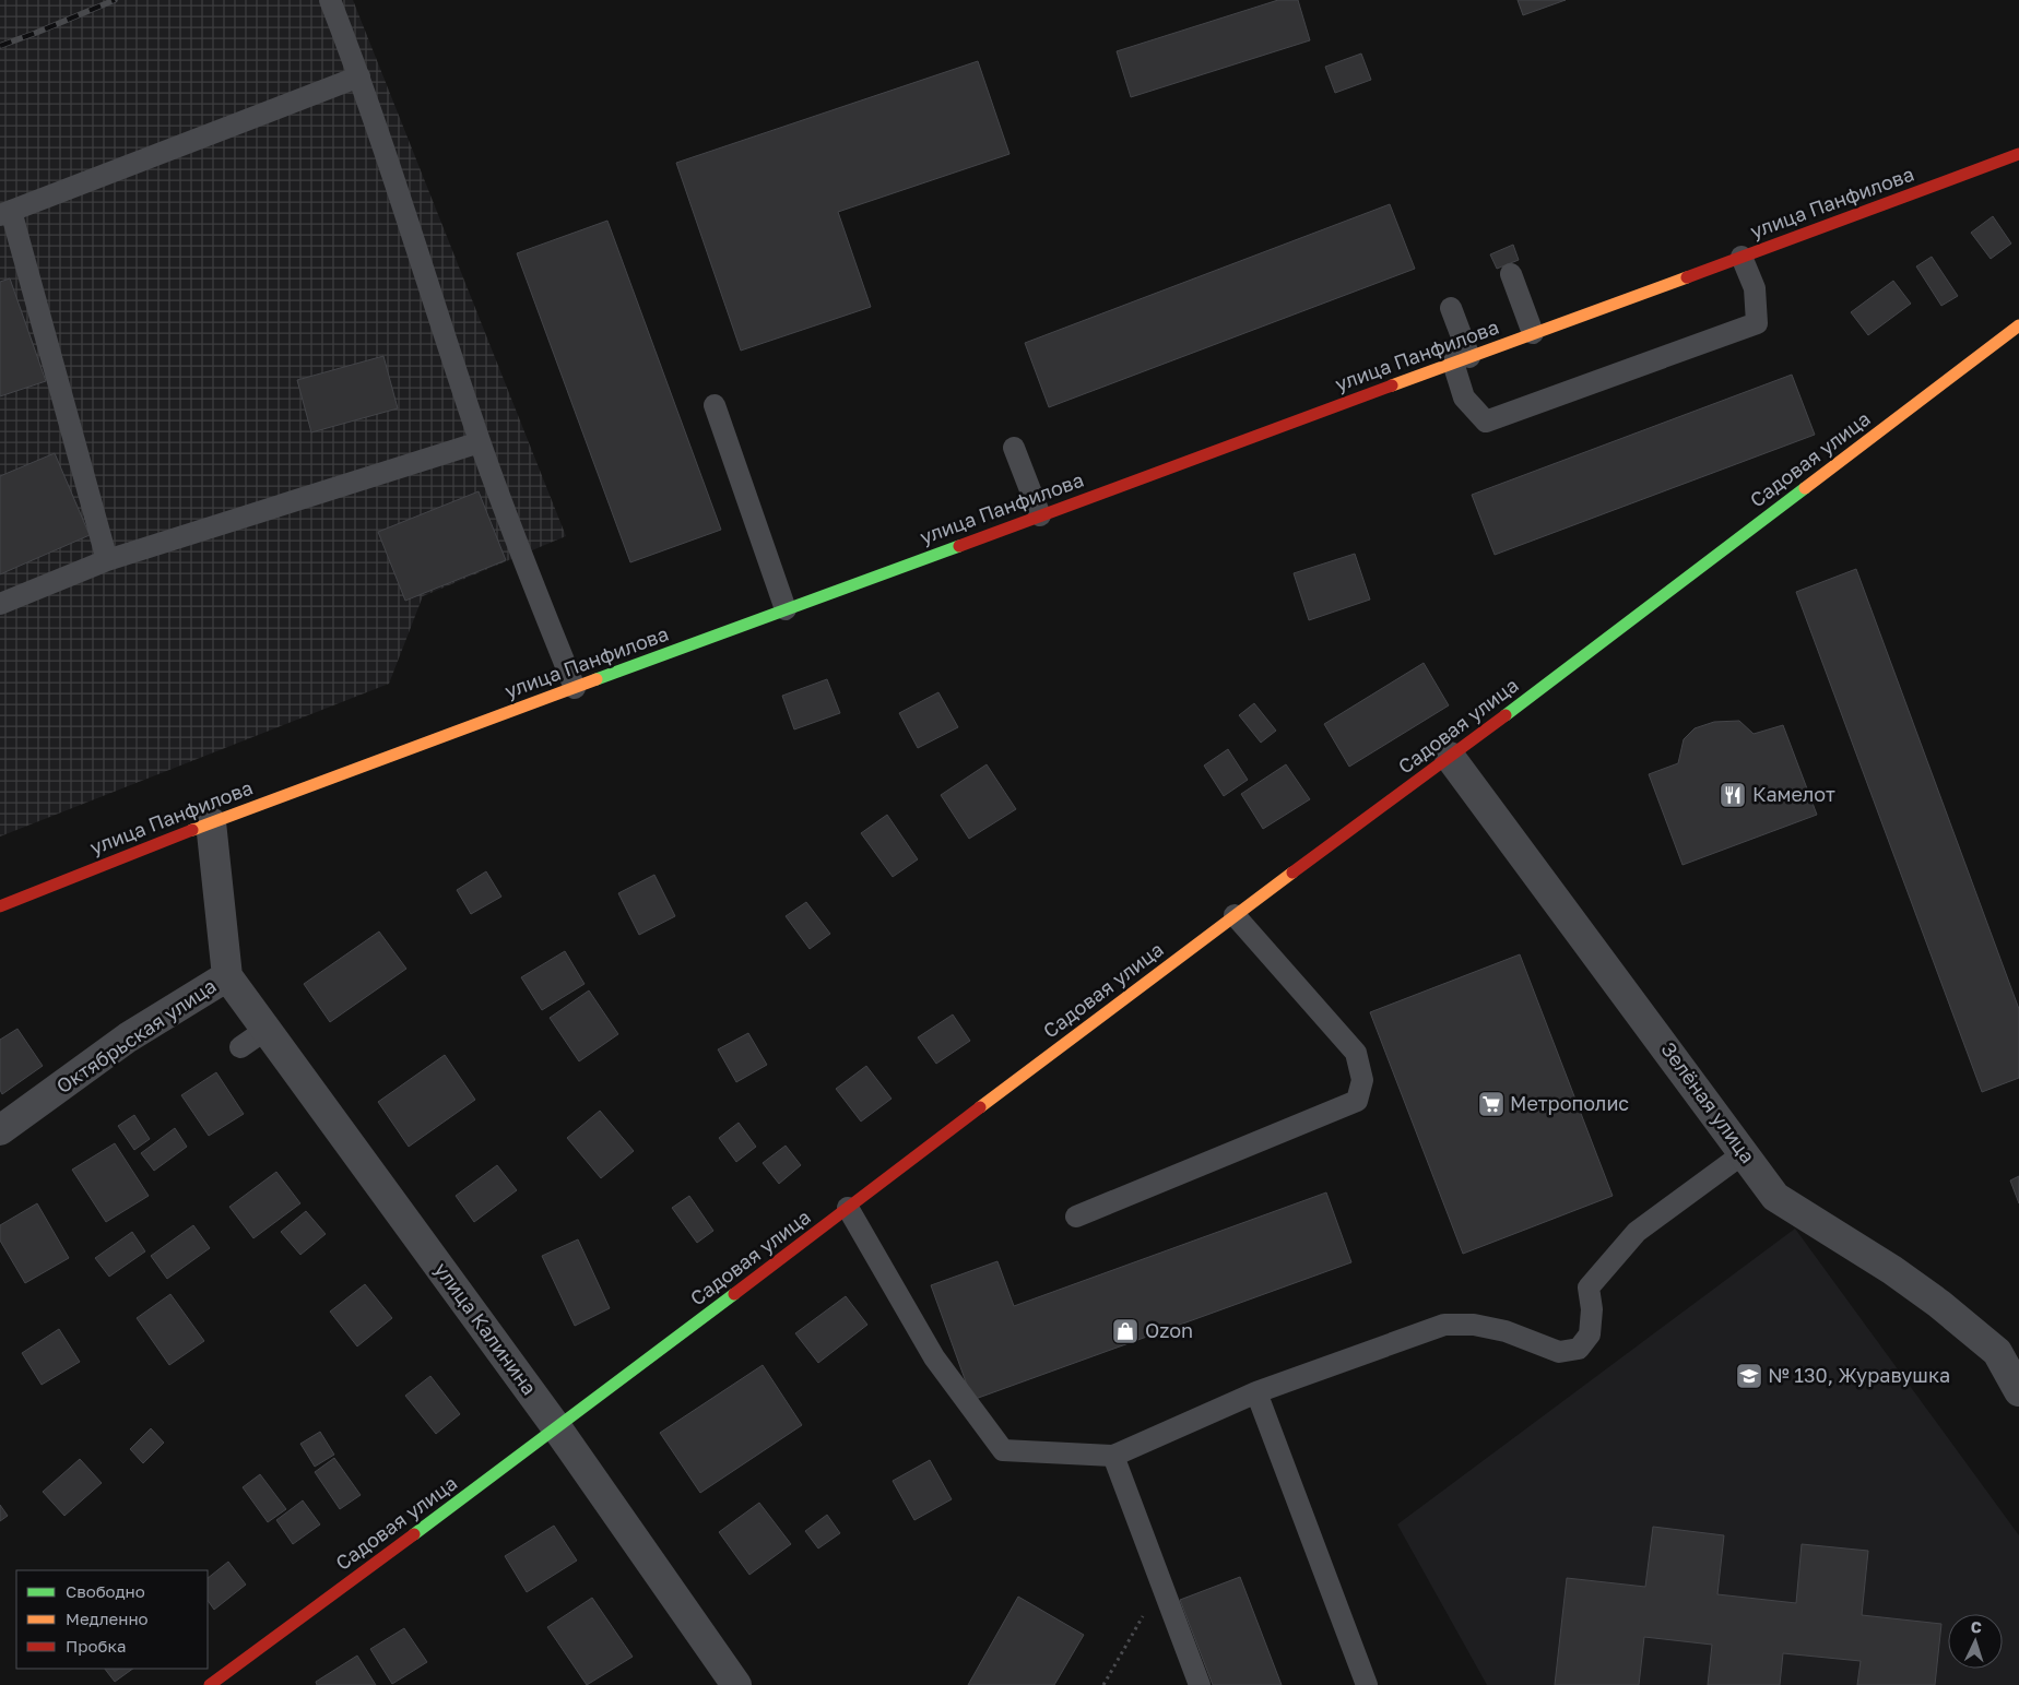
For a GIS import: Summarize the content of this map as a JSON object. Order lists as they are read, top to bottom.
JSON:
{
  "streets": {
    "street": [
      "улица Панфилова",
      "Садовая улица",
      "Октябрьская улица",
      "Зелёная улица",
      "улица Калинина"
    ]
  },
  "crossings": [
    ["улица Панфилова", "Октябрьская улица"],
    ["Садовая улица", "Зелёная улица"],
    ["Садовая улица", "улица Калинина"],
    ["Октябрьская улица", "улица Калинина"]
  ],
  "places": {
    "restaurant": ["Камелот"],
    "supermarket": ["Метрополис"],
    "shop": ["Ozon"],
    "school or university": ["№ 130, Журавушка"]
  },
  "legend": ["Свободно", "Медленно", "Пробка"],
  "north": "top"
}
